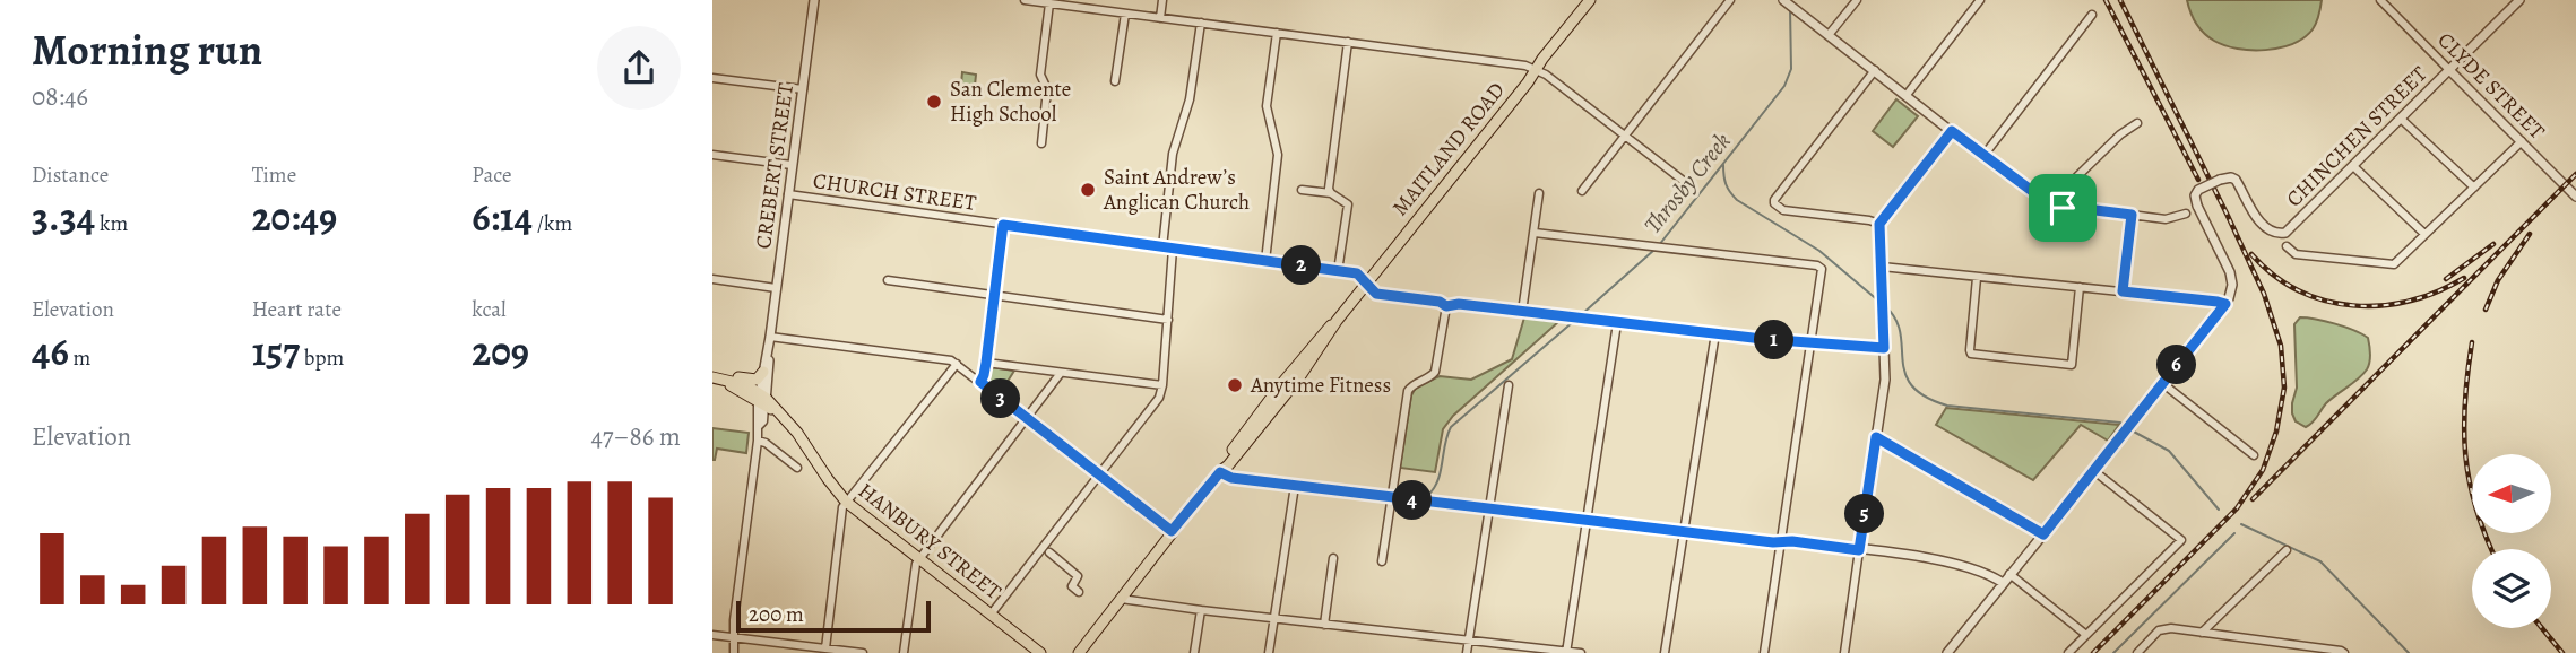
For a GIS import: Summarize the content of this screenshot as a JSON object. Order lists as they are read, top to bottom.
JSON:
{
  "streets": {
    "main road": ["MAITLAND ROAD", "HANBURY STREET"],
    "street": [
      "CLYDE STREET",
      "CHINCHEN STREET",
      "CREBERT STREET",
      "CHURCH STREET"
    ]
  },
  "crossings": [
    ["CLYDE STREET", "CHINCHEN STREET"],
    ["MAITLAND ROAD", "CHURCH STREET"],
    ["CREBERT STREET", "CHURCH STREET"],
    ["CREBERT STREET", "HANBURY STREET"]
  ],
  "water": ["Throsby Creek"],
  "places": ["San Clemente High School", "Saint Andrew’s Anglican Church", "Anytime Fitness"],
  "scale_bar": "200 m",
  "north": "left",
  "page": {
    "heading": ["Morning run", "08:46"],
    "stats": [
      ["Distance", "3.34 km"],
      ["Time", "20:49"],
      ["Pace", "6:14 /km"],
      ["Elevation", "46 m"],
      ["Heart rate", "157 bpm"],
      ["kcal", "209"]
    ],
    "pins": [
      "2",
      "1",
      "6",
      "3",
      "4",
      "5"
    ],
    "chart": ["Elevation", "47–86 m"],
    "scale": "200 m"
  }
}
